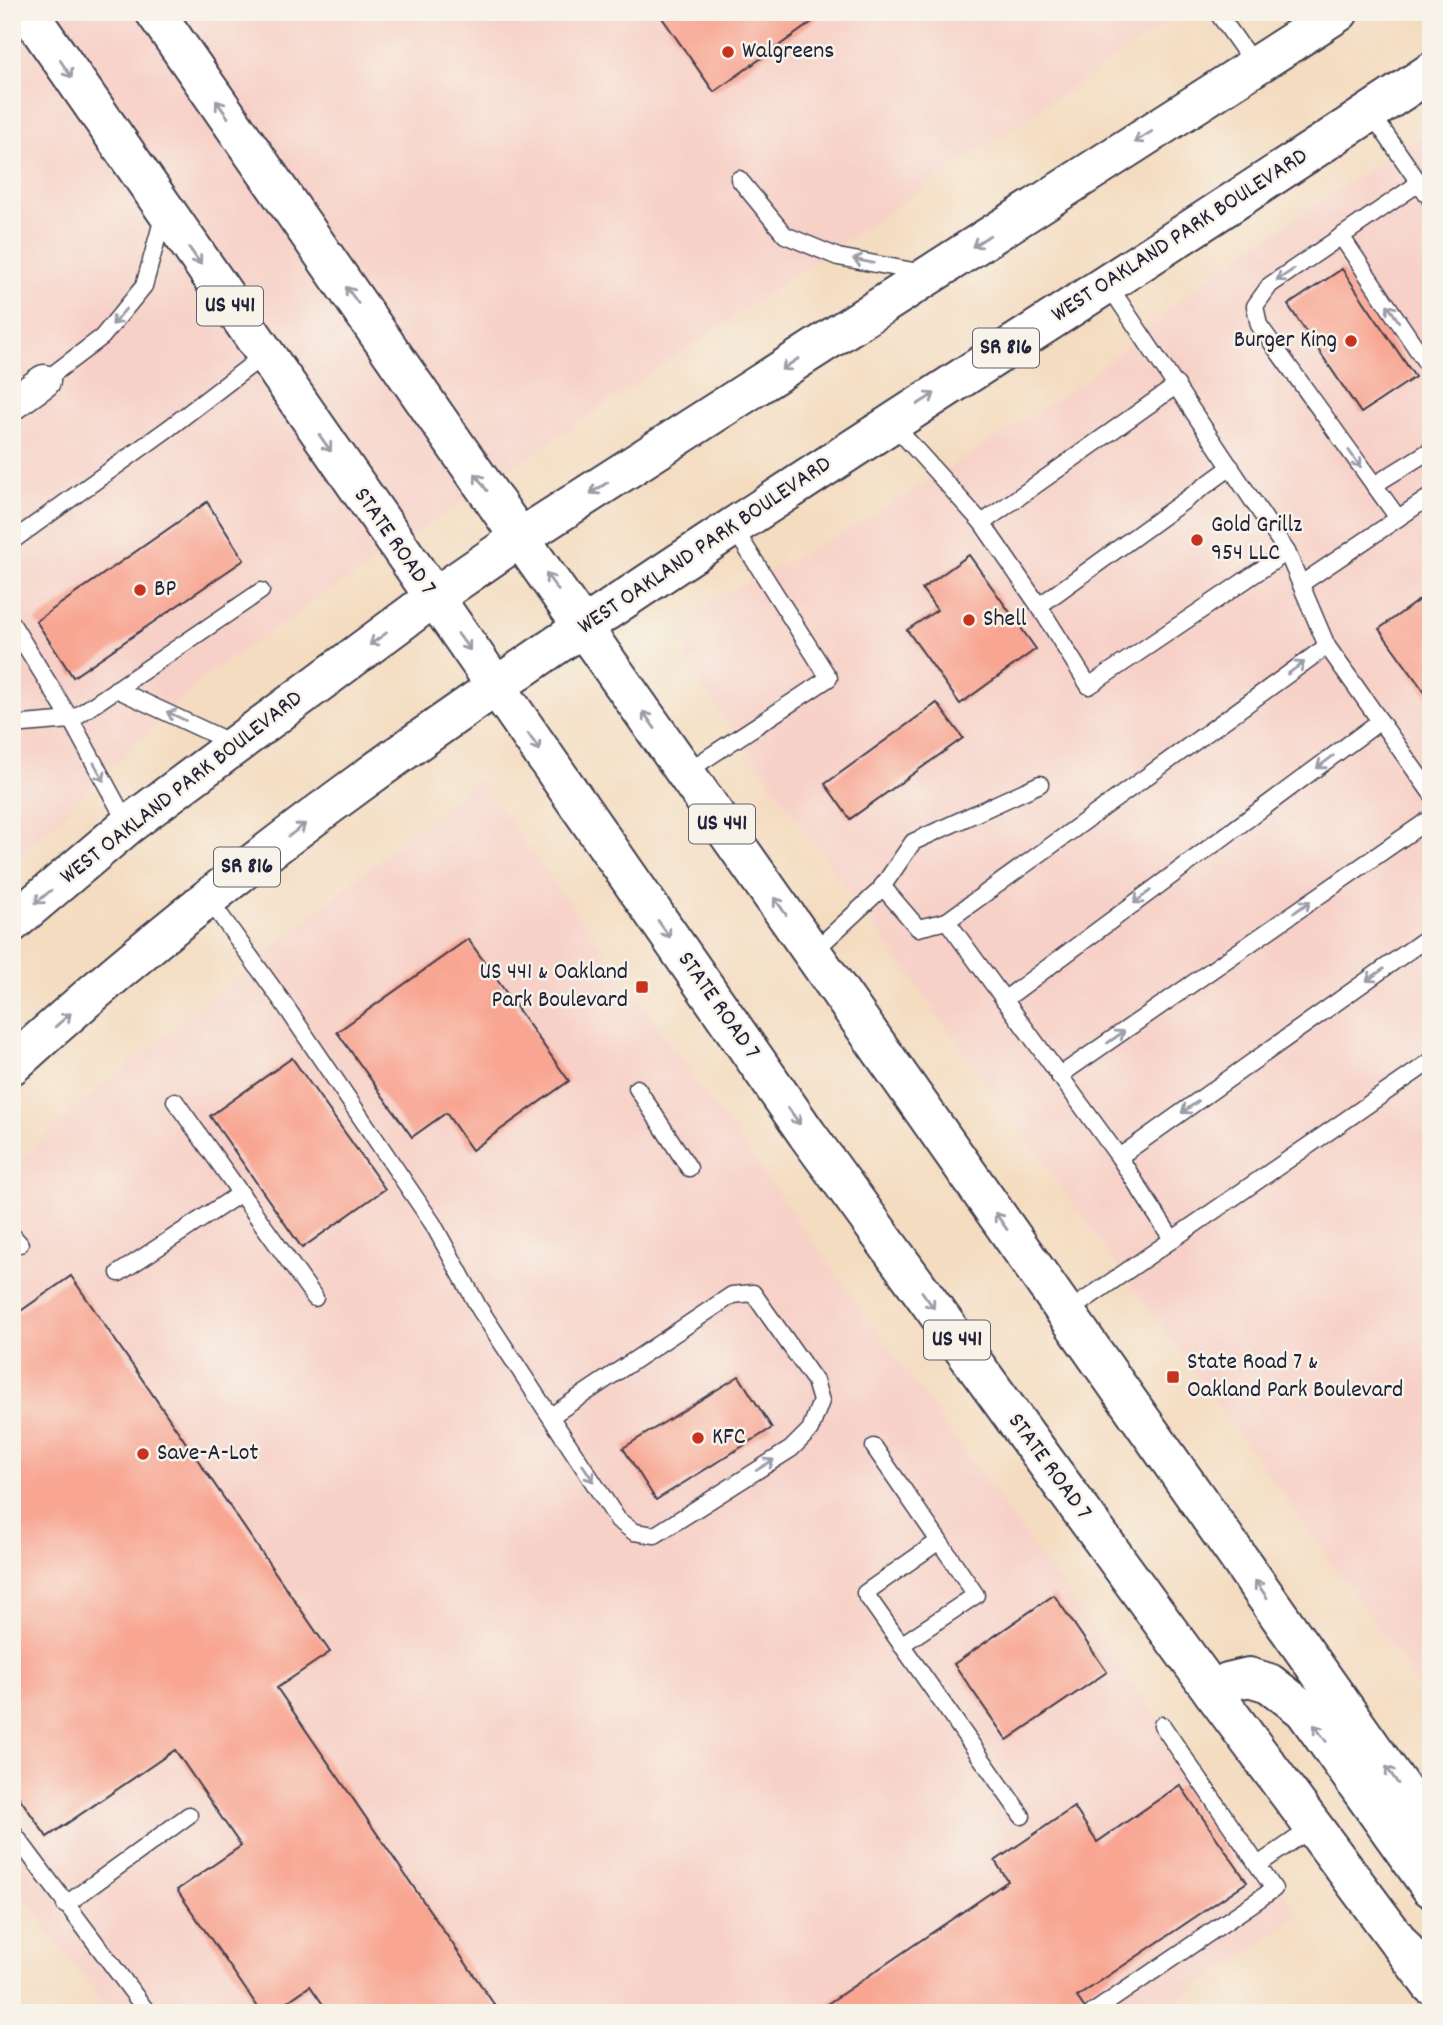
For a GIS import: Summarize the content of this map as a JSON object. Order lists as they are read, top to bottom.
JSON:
{
  "streets": {
    "main road": [
      "WEST OAKLAND PARK BOULEVARD",
      "US 441",
      "SR 816",
      "STATE ROAD 7"
    ]
  },
  "crossings": [
    ["WEST OAKLAND PARK BOULEVARD", "US 441"],
    ["WEST OAKLAND PARK BOULEVARD", "STATE ROAD 7"]
  ],
  "places": {
    "other": [
      "Walgreens",
      "Burger King",
      "Gold Grillz 954 LLC",
      "BP",
      "Shell",
      "KFC",
      "Save-A-Lot"
    ],
    "transit": ["US 441 & Oakland Park Boulevard", "State Road 7 & Oakland Park Boulevard"]
  }
}
